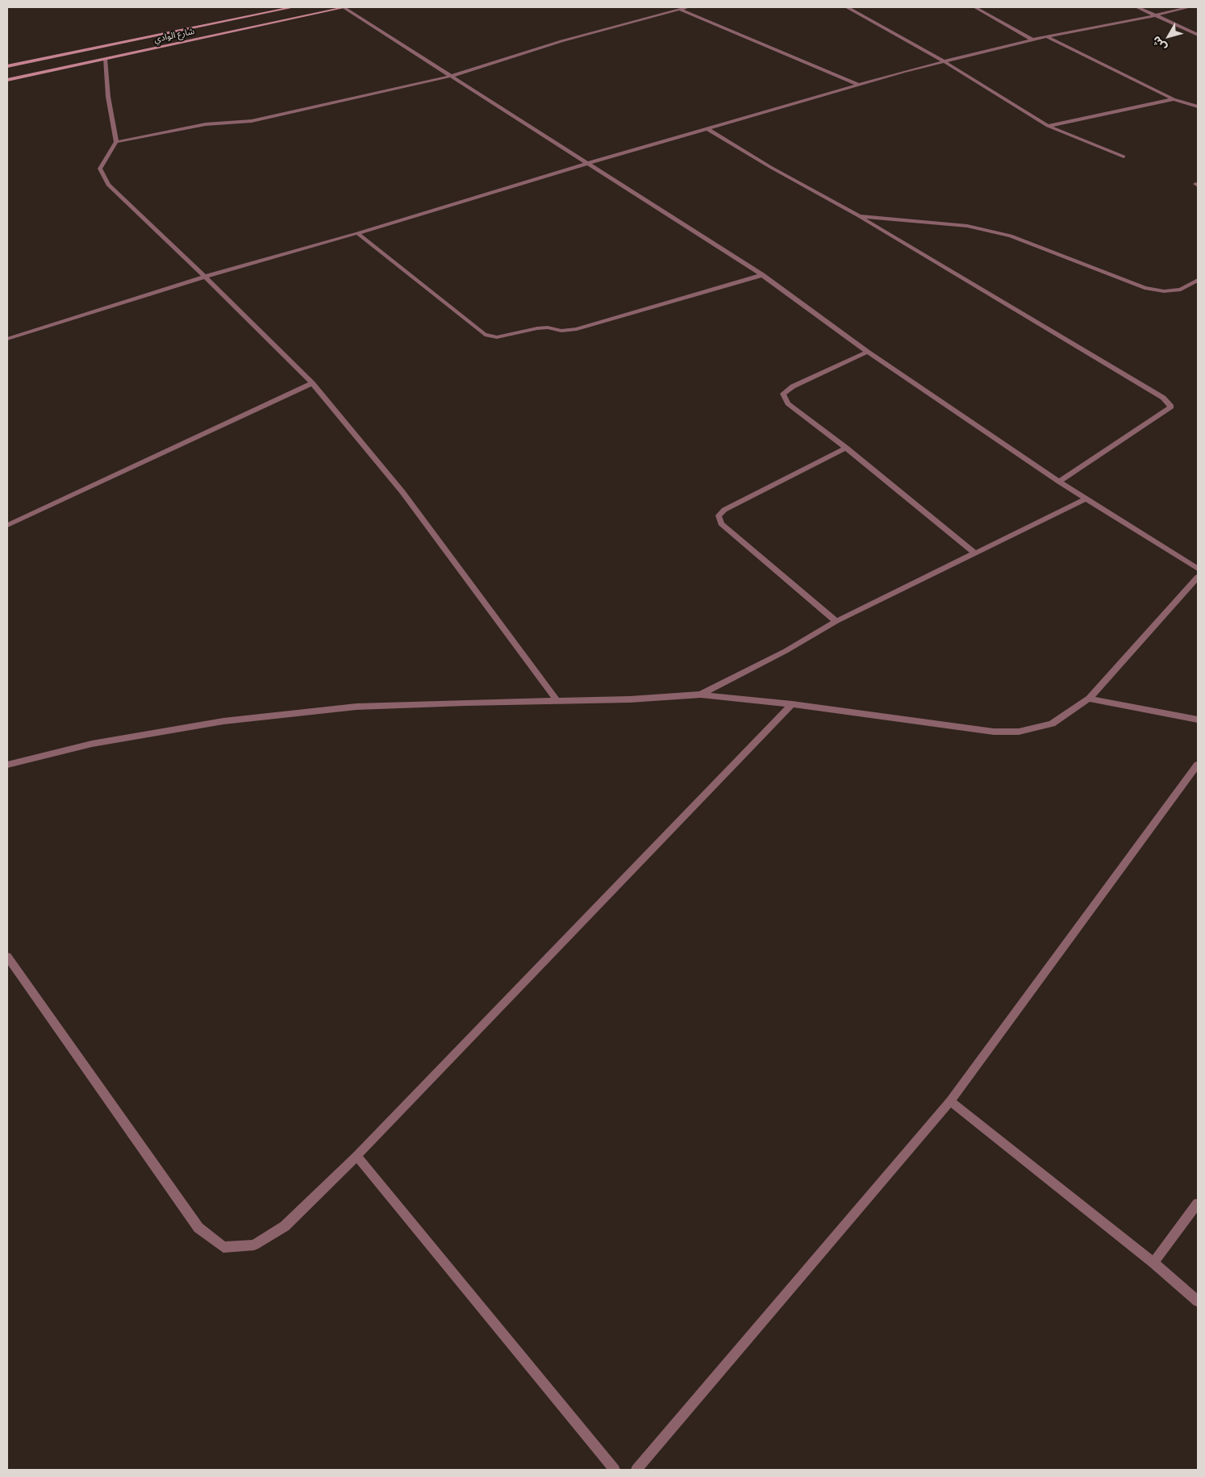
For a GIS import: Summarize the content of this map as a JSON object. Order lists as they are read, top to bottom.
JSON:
{
  "streets": {
    "main road": ["شارع الوادي"]
  },
  "north": "bottom left"
}
